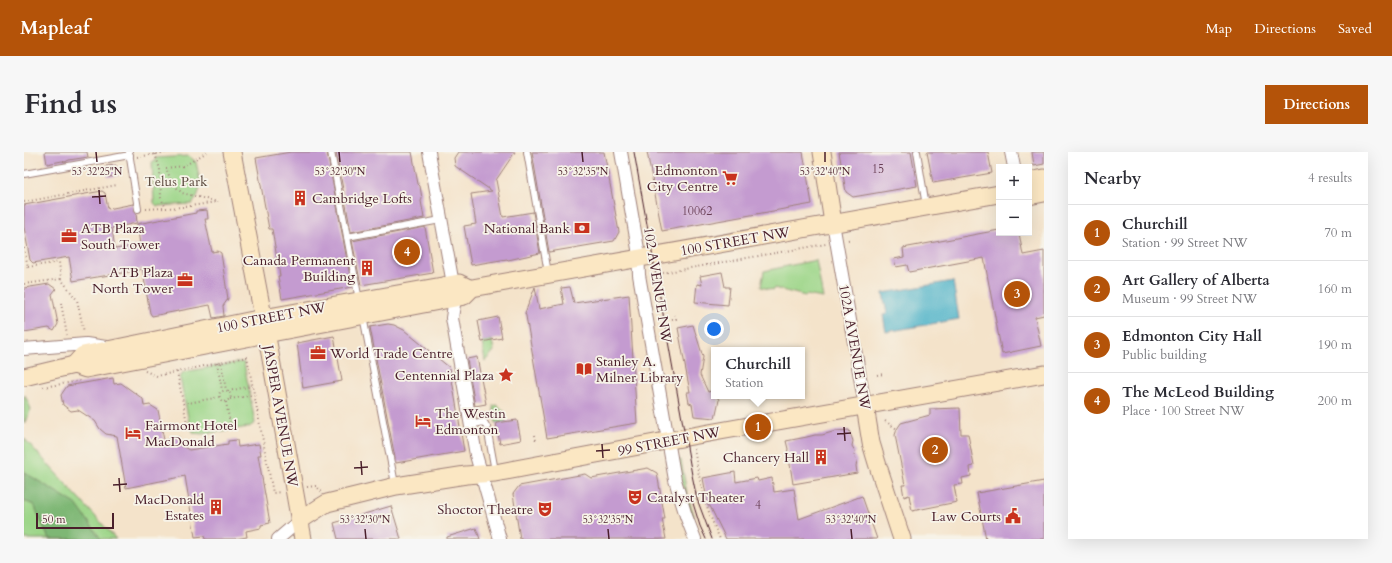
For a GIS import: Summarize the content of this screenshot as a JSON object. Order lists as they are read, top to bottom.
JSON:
{
  "streets": {
    "main road": [
      "100 STREET NW",
      "102A AVENUE NW",
      "JASPER AVENUE NW",
      "99 STREET NW"
    ],
    "street": ["102 AVENUE NW"]
  },
  "crossings": [
    ["100 STREET NW", "102 AVENUE NW"],
    ["100 STREET NW", "102A AVENUE NW"],
    ["100 STREET NW", "JASPER AVENUE NW"],
    ["102 AVENUE NW", "99 STREET NW"],
    ["102A AVENUE NW", "99 STREET NW"],
    ["JASPER AVENUE NW", "99 STREET NW"]
  ],
  "parks": ["Telus Park"],
  "places": {
    "supermarket": ["Edmonton City Centre"],
    "building": [
      "Cambridge Lofts",
      "Canada Permanent Building",
      "Chancery Hall",
      "MacDonald Estates"
    ],
    "bank": ["National Bank"],
    "office": ["ATB Plaza South Tower", "ATB Plaza North Tower", "World Trade Centre"],
    "library": ["Stanley A. Milner Library"],
    "place": ["Centennial Plaza"],
    "hotel": ["The Westin Edmonton", "Fairmont Hotel MacDonald"],
    "theatre": ["Catalyst Theater", "Shoctor Theatre"],
    "public building": ["Law Courts"]
  },
  "house_numbers": ["15", "10062", "4"],
  "scale_bar": "50 m",
  "page": {
    "header": "Mapleaf",
    "nav": ["Map", "Directions", "Saved"],
    "title": "Find us",
    "buttons": "Directions",
    "heading": ["Nearby", "4 results"],
    "map_buttons": ["+", "−"],
    "list": [
      {
        "mark": "1",
        "name": "Churchill",
        "note": "Station · 99 Street NW",
        "value": "70 m"
      },
      {
        "mark": "2",
        "name": "Art Gallery of Alberta",
        "note": "Museum · 99 Street NW",
        "value": "160 m"
      },
      {
        "mark": "3",
        "name": "Edmonton City Hall",
        "note": "Public building",
        "value": "190 m"
      },
      {
        "mark": "4",
        "name": "The McLeod Building",
        "note": "Place · 100 Street NW",
        "value": "200 m"
      }
    ],
    "pins": [
      "4",
      "3",
      "1",
      "2"
    ],
    "popup": ["Churchill", "Station"],
    "scale": "50 m"
  },
  "coordinates": [
    "53°32'25\"N",
    "53°32'30\"N",
    "53°32'35\"N",
    "53°32'40\"N"
  ]
}
